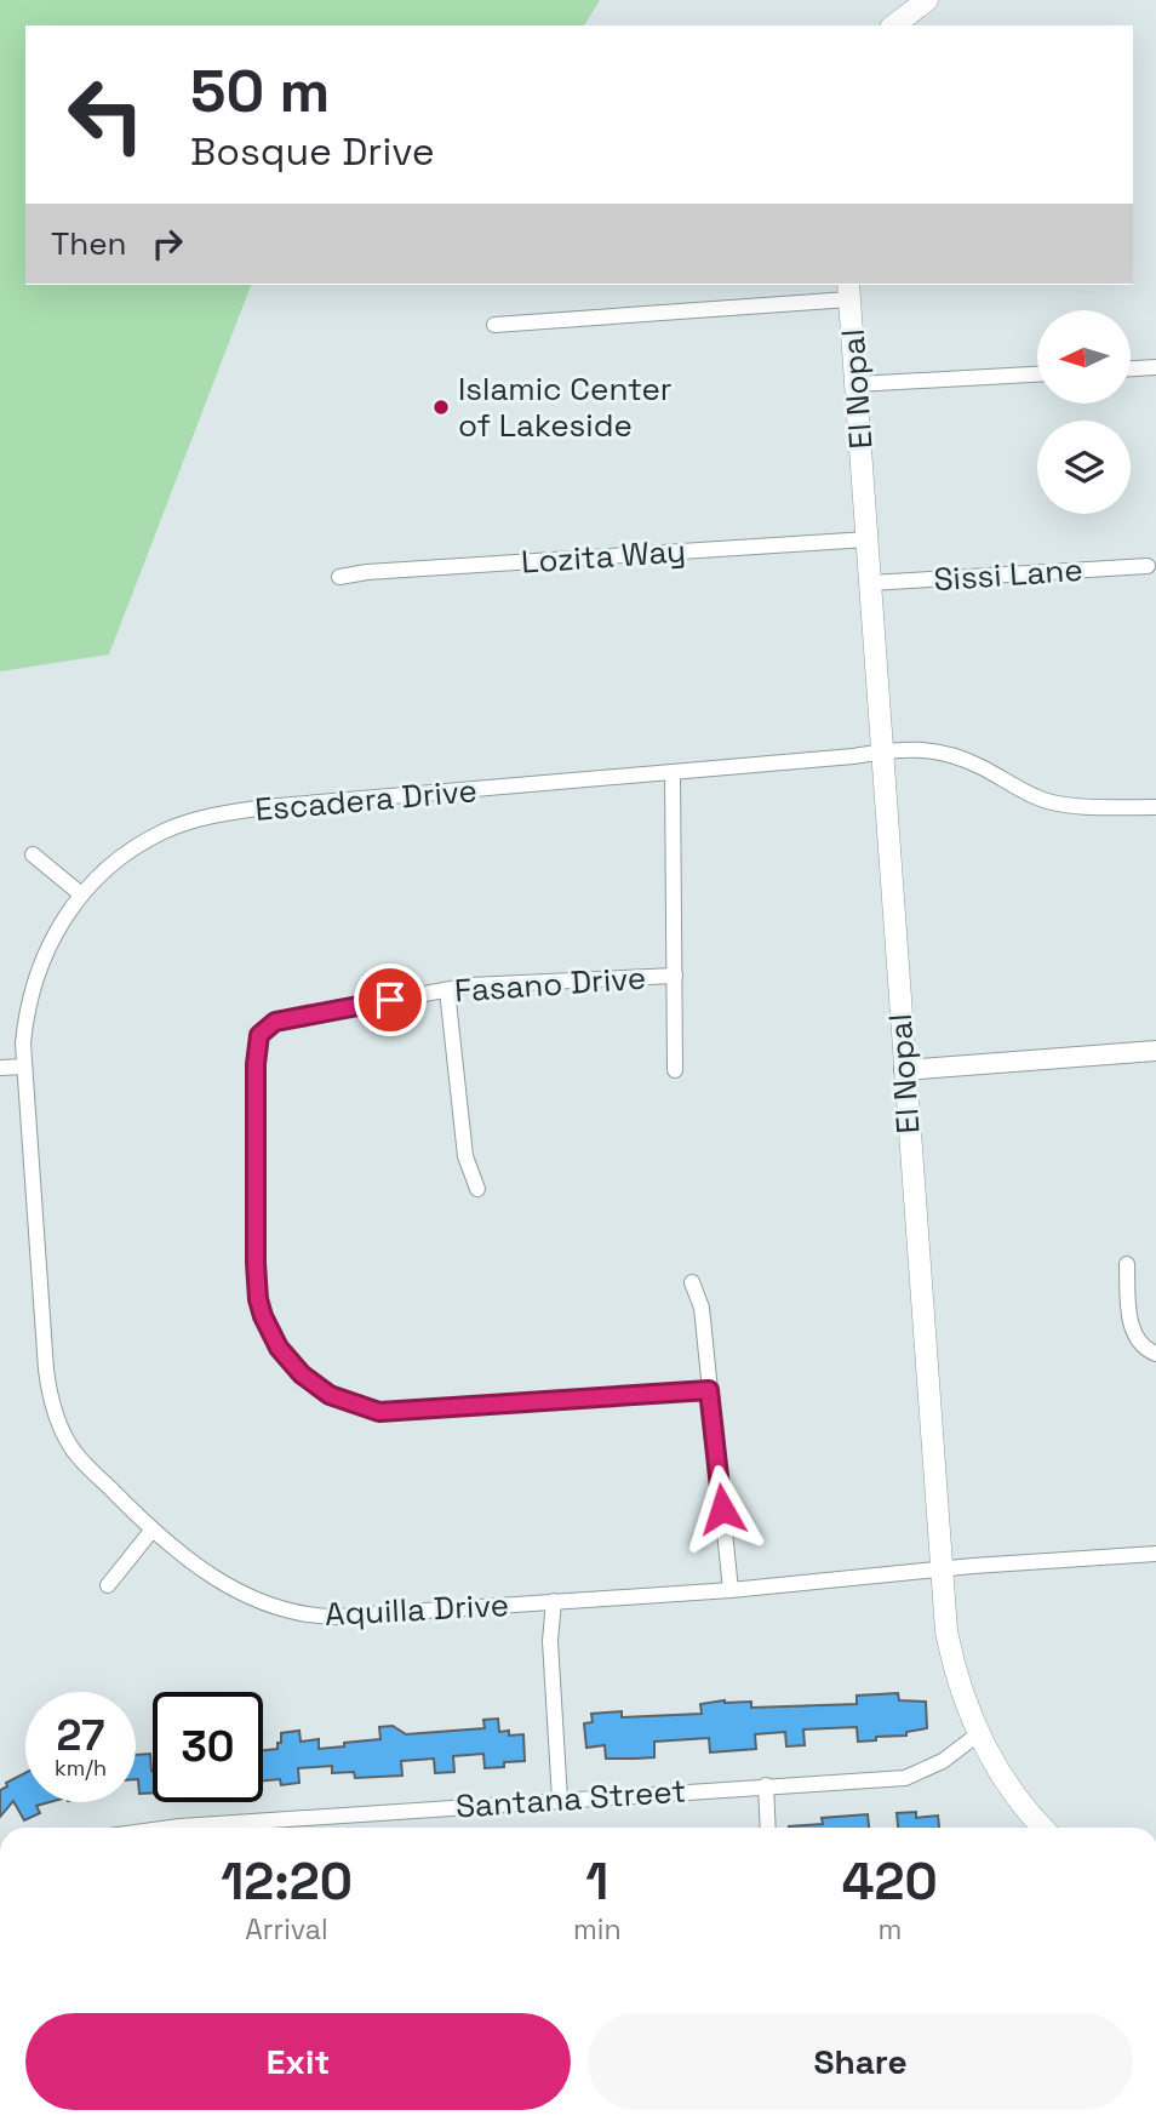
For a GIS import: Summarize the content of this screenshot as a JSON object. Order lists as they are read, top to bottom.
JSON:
{
  "streets": {
    "main road": ["El Nopal"],
    "street": [
      "Lozita Way",
      "Sissi Lane",
      "Escadera Drive",
      "Fasano Drive",
      "Aquilla Drive",
      "Santana Street"
    ]
  },
  "crossings": [
    ["El Nopal", "Lozita Way"],
    ["El Nopal", "Sissi Lane"],
    ["El Nopal", "Escadera Drive"],
    ["El Nopal", "Aquilla Drive"],
    ["El Nopal", "Santana Street"],
    ["Escadera Drive", "Aquilla Drive"]
  ],
  "places": ["Islamic Center of Lakeside"],
  "north": "left",
  "page": {
    "turn": ["50 m", "Bosque Drive"],
    "then": "Then",
    "speed": "27 km/h",
    "limit": "30",
    "eta": [
      "12:20",
      "Arrival",
      "1",
      "min",
      "420",
      "m"
    ],
    "buttons": ["Exit", "Share"]
  }
}
